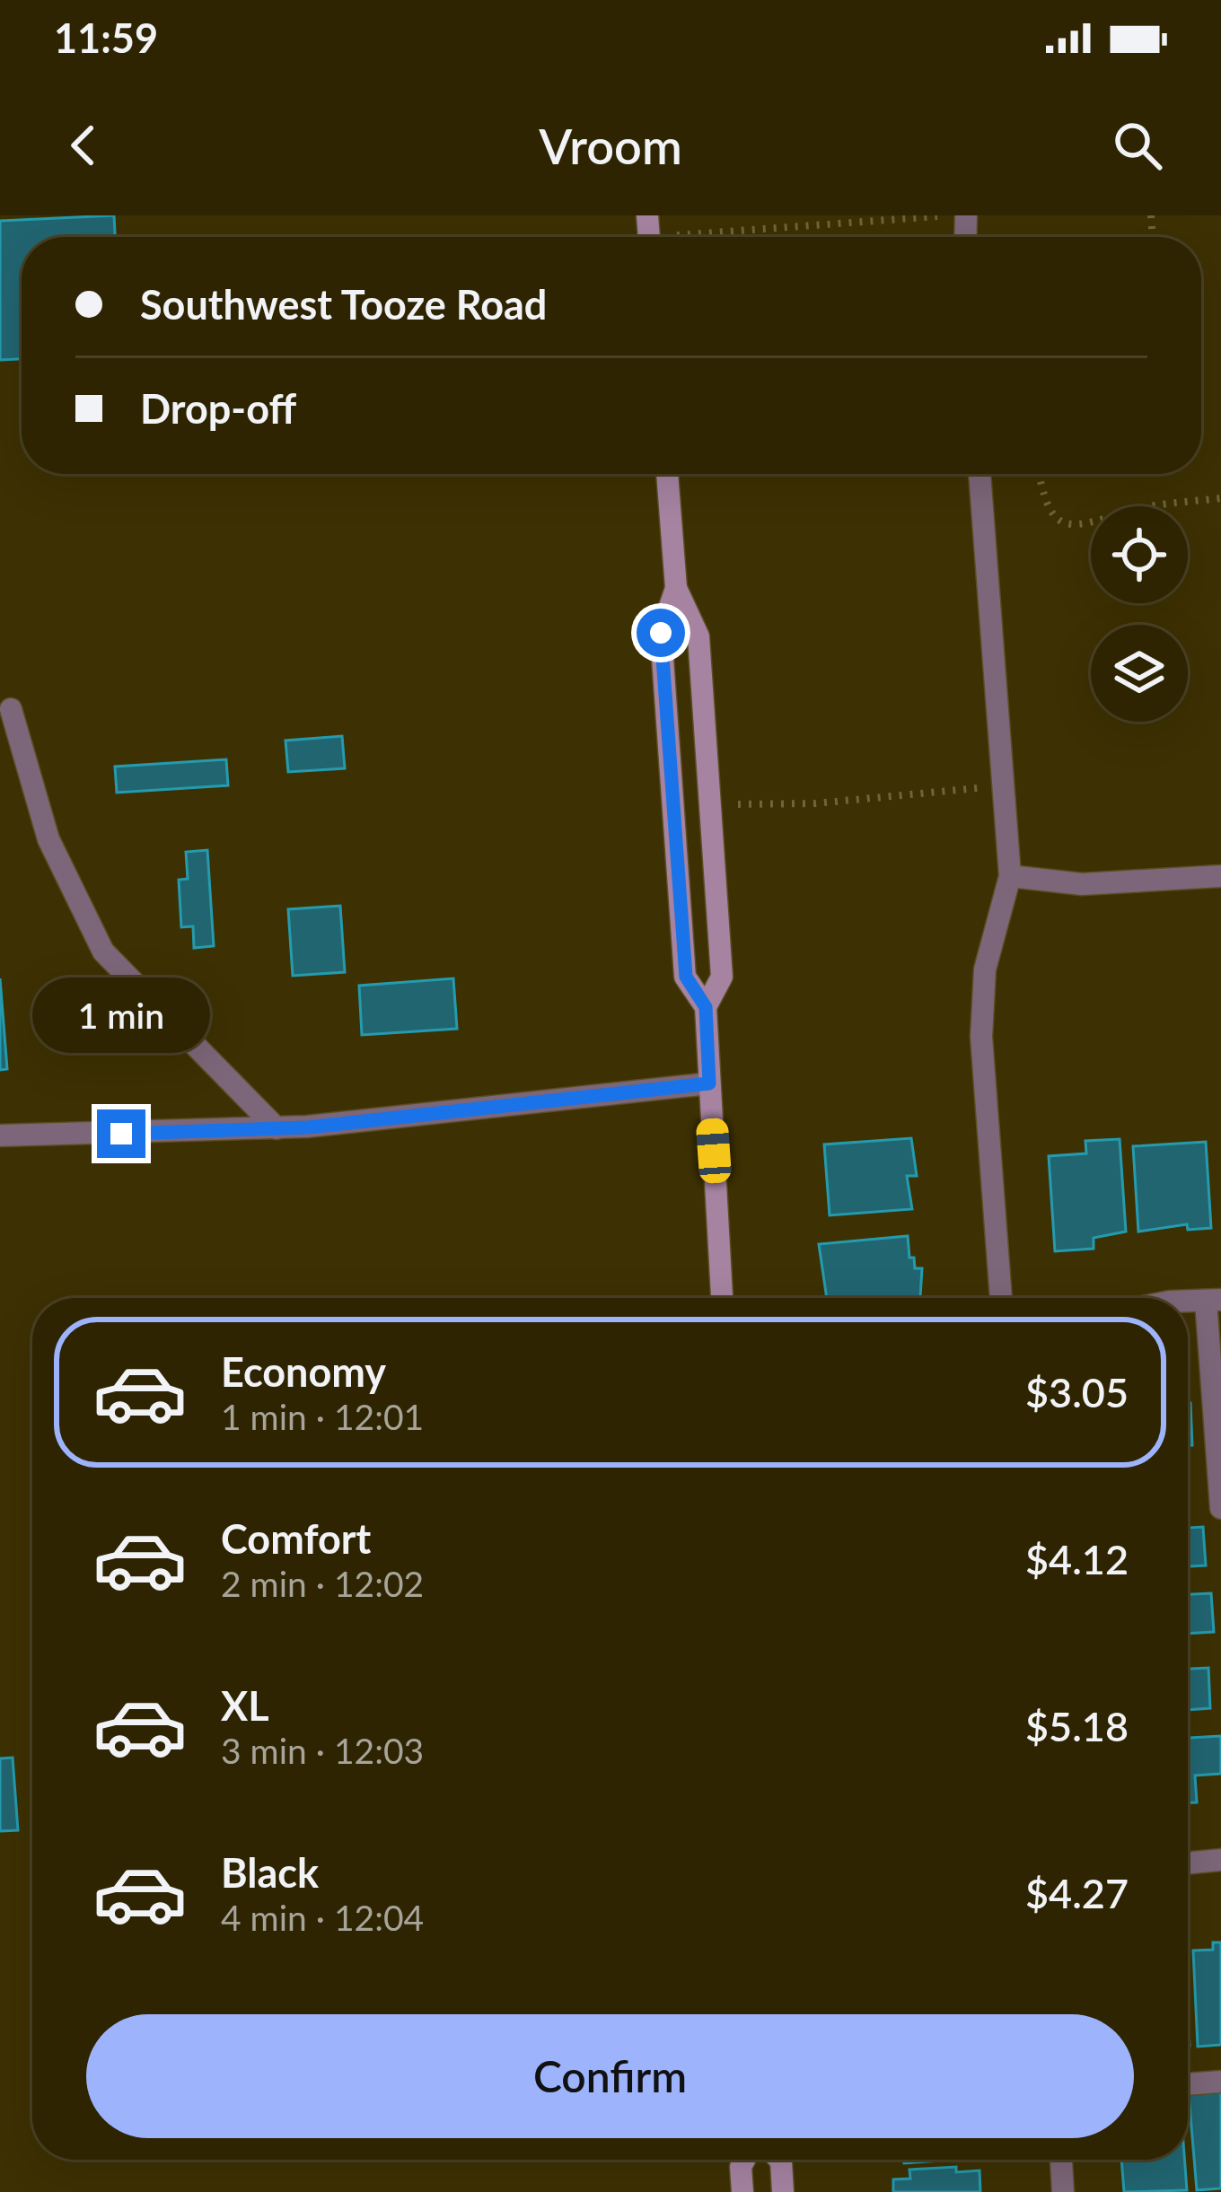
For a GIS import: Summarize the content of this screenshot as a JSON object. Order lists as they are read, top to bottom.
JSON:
{
  "page": {
    "status": "11:59",
    "header": "Vroom",
    "banner": ["Southwest Tooze Road", "Drop-off"],
    "bubble": "1 min",
    "list": [
      {
        "name": "Economy",
        "note": "1 min · 12:01",
        "value": "$3.05"
      },
      {
        "name": "Comfort",
        "note": "2 min · 12:02",
        "value": "$4.12"
      },
      {
        "name": "XL",
        "note": "3 min · 12:03",
        "value": "$5.18"
      },
      {
        "name": "Black",
        "note": "4 min · 12:04",
        "value": "$4.27"
      }
    ],
    "buttons": "Confirm"
  }
}
